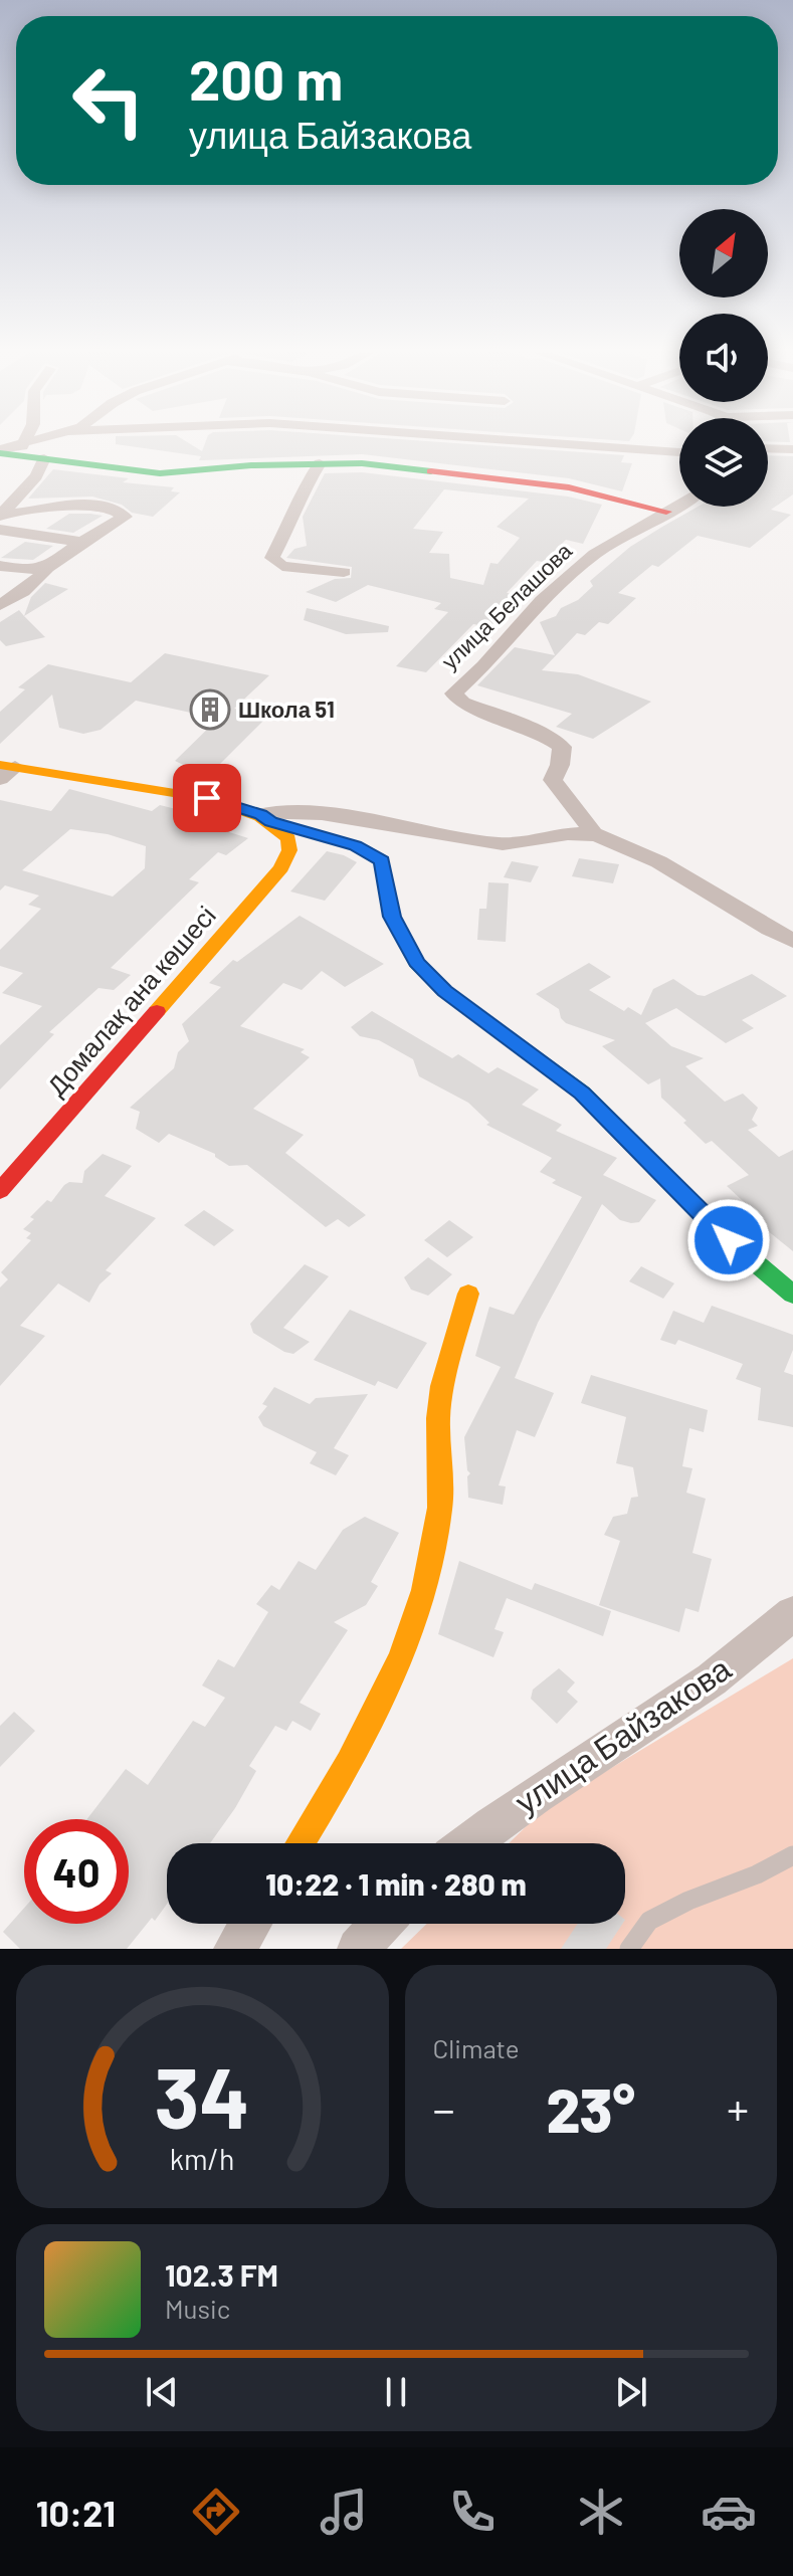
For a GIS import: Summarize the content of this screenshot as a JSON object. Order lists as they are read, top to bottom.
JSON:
{
  "streets": {
    "street": ["улица Белашова", "Домалақ ана көшесі", "улица Байзакова"]
  },
  "places": {
    "building": ["Школа 51"]
  },
  "north": "top right",
  "page": {
    "turn": ["200 m", "улица Байзакова"],
    "limit": "40",
    "trip": "10:22 · 1 min · 280 m",
    "tile": "Climate",
    "heat": ["−", "23°", "+"],
    "song": ["102.3 FM", "Music"],
    "tabs": "10:21",
    "gauge": ["34", "km/h"]
  }
}
